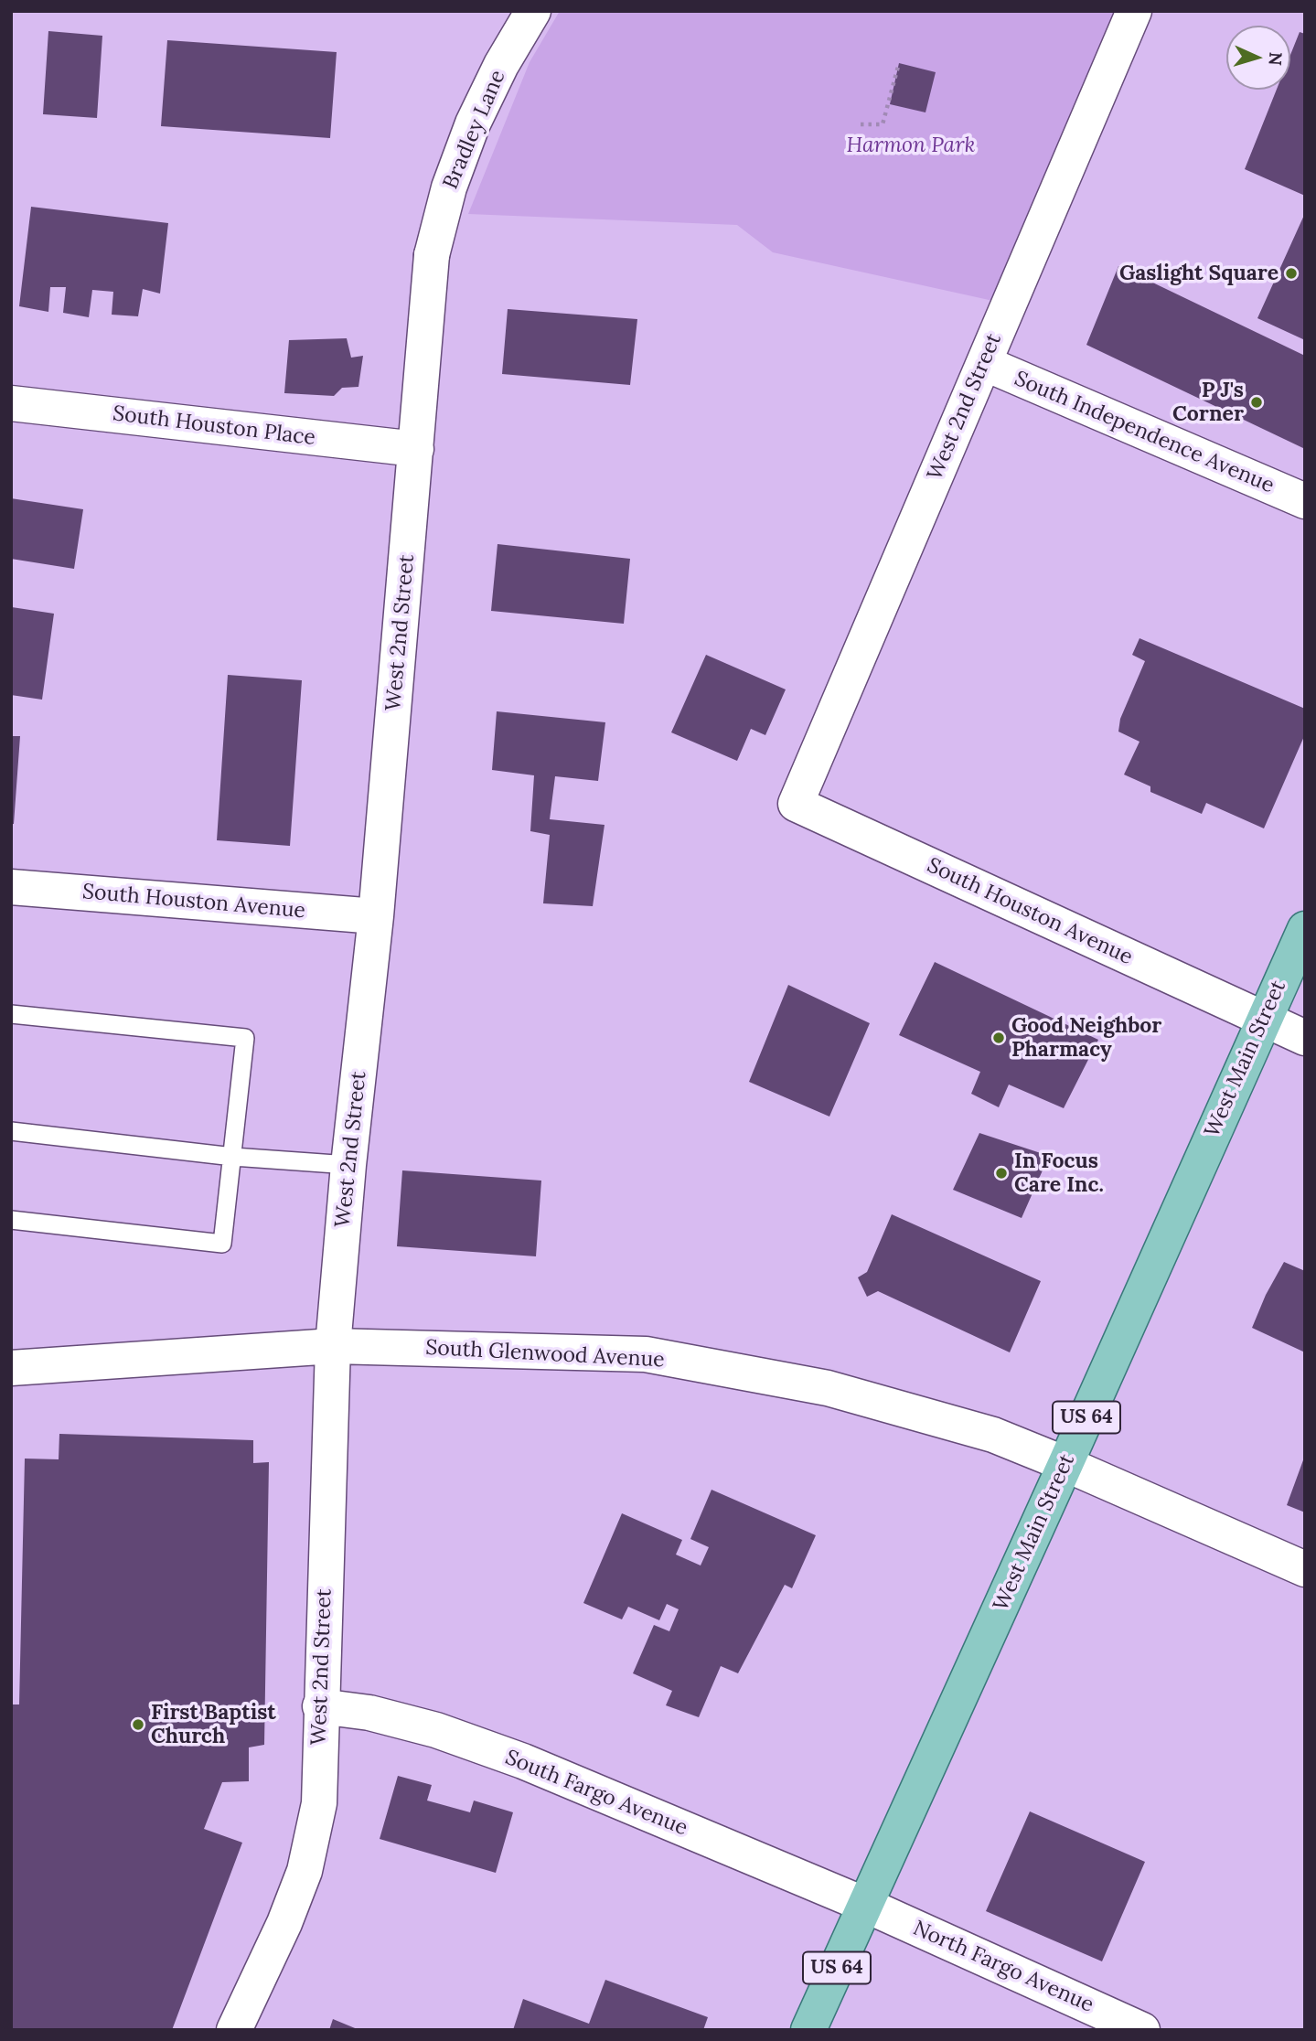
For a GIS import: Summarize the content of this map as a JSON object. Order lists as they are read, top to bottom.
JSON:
{
  "streets": {
    "main road": ["West Main Street", "US 64"],
    "street": [
      "Bradley Lane",
      "West 2nd Street",
      "South Houston Place",
      "South Independence Avenue",
      "South Houston Avenue",
      "South Glenwood Avenue",
      "South Fargo Avenue",
      "North Fargo Avenue"
    ]
  },
  "crossings": [
    ["Bradley Lane", "West 2nd Street"],
    ["West 2nd Street", "South Houston Place"],
    ["West 2nd Street", "South Independence Avenue"],
    ["West 2nd Street", "South Houston Avenue"],
    ["West 2nd Street", "South Glenwood Avenue"],
    ["West 2nd Street", "South Fargo Avenue"],
    ["South Houston Avenue", "West Main Street"],
    ["West Main Street", "South Glenwood Avenue"],
    ["West Main Street", "South Fargo Avenue"],
    ["West Main Street", "North Fargo Avenue"],
    ["South Fargo Avenue", "North Fargo Avenue"]
  ],
  "parks": ["Harmon Park"],
  "places": [
    "Gaslight Square",
    "P J's Corner",
    "Good Neighbor Pharmacy",
    "In Focus Care Inc.",
    "First Baptist Church"
  ],
  "north": "right"
}
